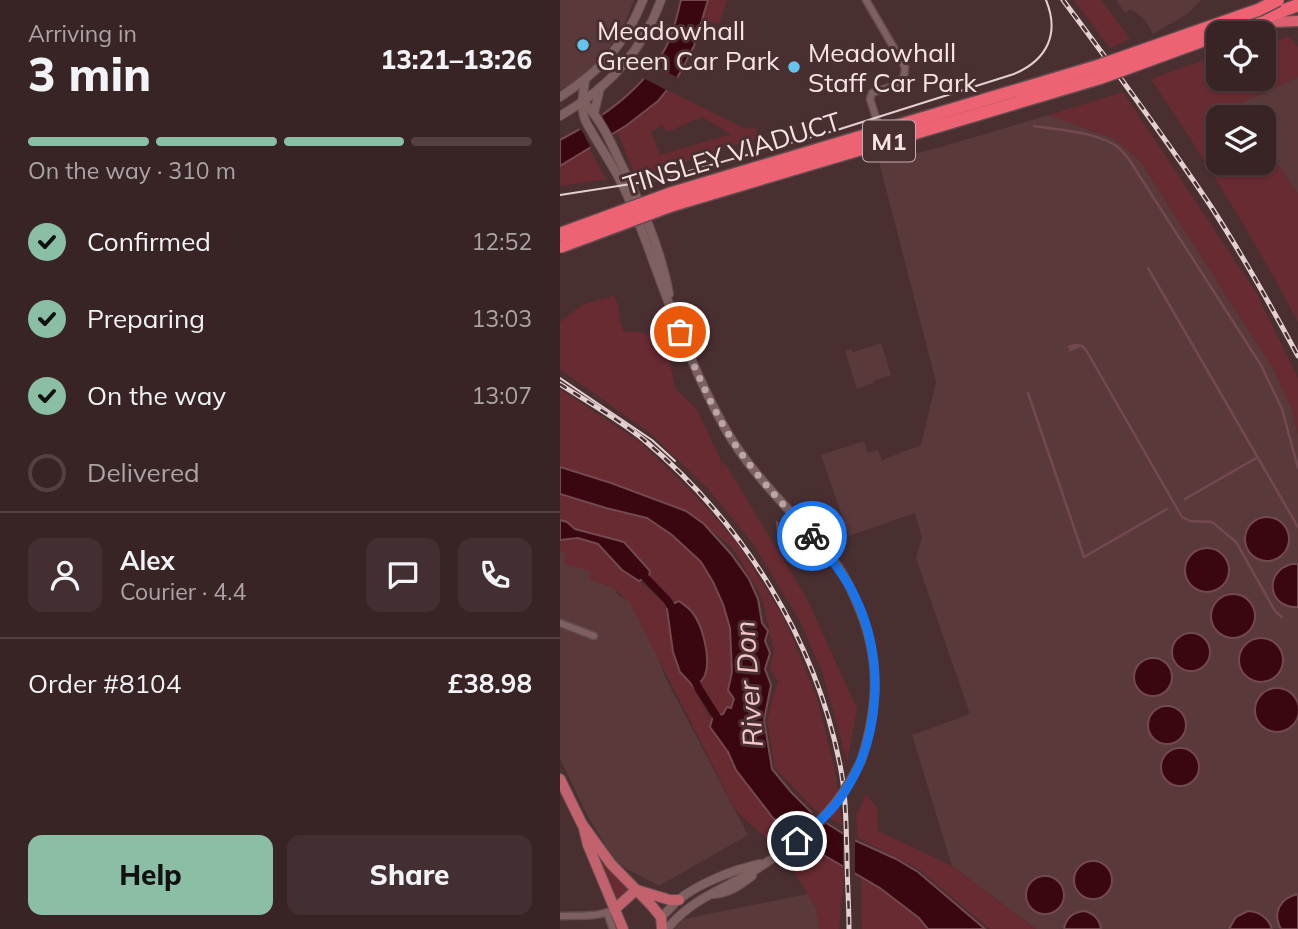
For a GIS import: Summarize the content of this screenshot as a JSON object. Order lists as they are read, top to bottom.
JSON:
{
  "streets": {
    "highway": ["M1", "TINSLEY VIADUCT"]
  },
  "water": ["River Don"],
  "places": ["Meadowhall Green Car Park", "Meadowhall Staff Car Park"],
  "page": {
    "heading": ["3 min", "Arriving in", "13:21–13:26"],
    "panel": [
      "Alex",
      "Courier · 4.4",
      "Order #8104",
      "£38.98"
    ],
    "bar": "On the way · 310 m",
    "list": [
      ["Confirmed", "12:52"],
      ["Preparing", "13:03"],
      ["On the way", "13:07"],
      "Delivered"
    ],
    "buttons": ["Help", "Share"]
  }
}
